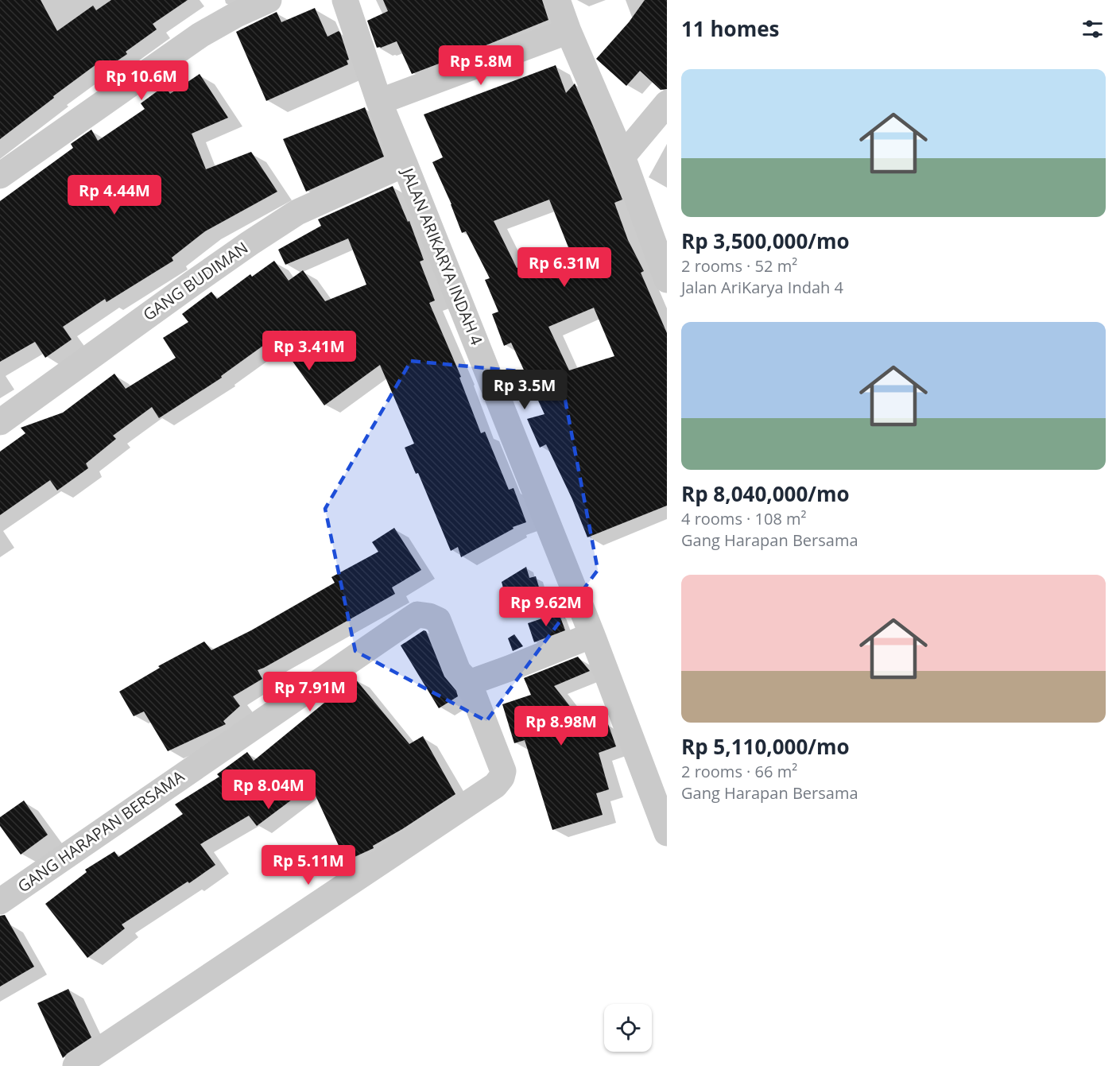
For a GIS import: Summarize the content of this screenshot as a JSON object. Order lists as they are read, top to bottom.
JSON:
{
  "streets": {
    "street": ["JALAN ARIKARYA INDAH 4", "GANG BUDIMAN", "GANG HARAPAN BERSAMA"]
  },
  "crossings": [
    ["JALAN ARIKARYA INDAH 4", "GANG BUDIMAN"]
  ],
  "page": {
    "heading": "11 homes",
    "price": [
      "Rp 5.8M",
      "Rp 10.6M",
      "Rp 4.44M",
      "Rp 6.31M",
      "Rp 3.41M",
      "Rp 3.5M",
      "Rp 9.62M",
      "Rp 7.91M",
      "Rp 8.98M",
      "Rp 8.04M",
      "Rp 5.11M"
    ],
    "list": [
      {
        "name": "Rp 3,500,000/mo",
        "note": "2 rooms · 52 m² · Jalan AriKarya Indah 4"
      },
      {
        "name": "Rp 8,040,000/mo",
        "note": "4 rooms · 108 m² · Gang Harapan Bersama"
      },
      {
        "name": "Rp 5,110,000/mo",
        "note": "2 rooms · 66 m² · Gang Harapan Bersama"
      }
    ]
  }
}
